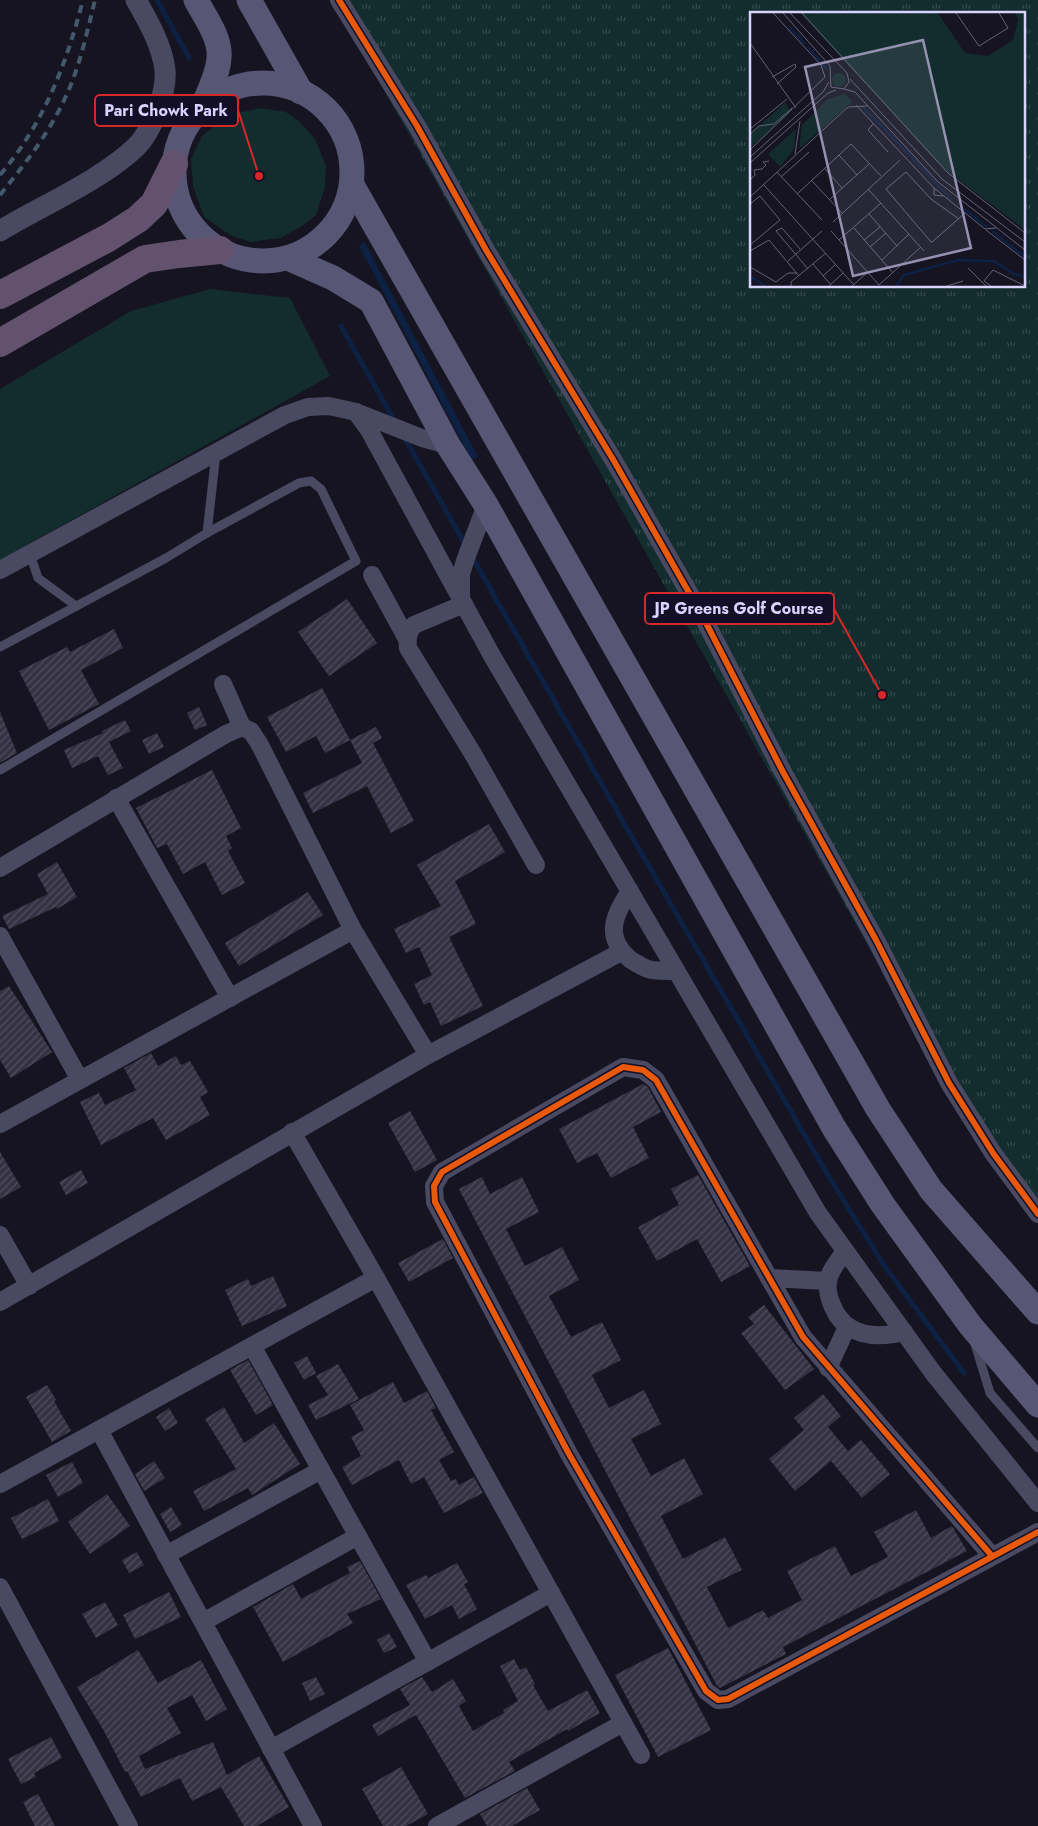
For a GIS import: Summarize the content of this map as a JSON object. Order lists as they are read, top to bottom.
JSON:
{
  "places": ["Pari Chowk Park", "JP Greens Golf Course"]
}
